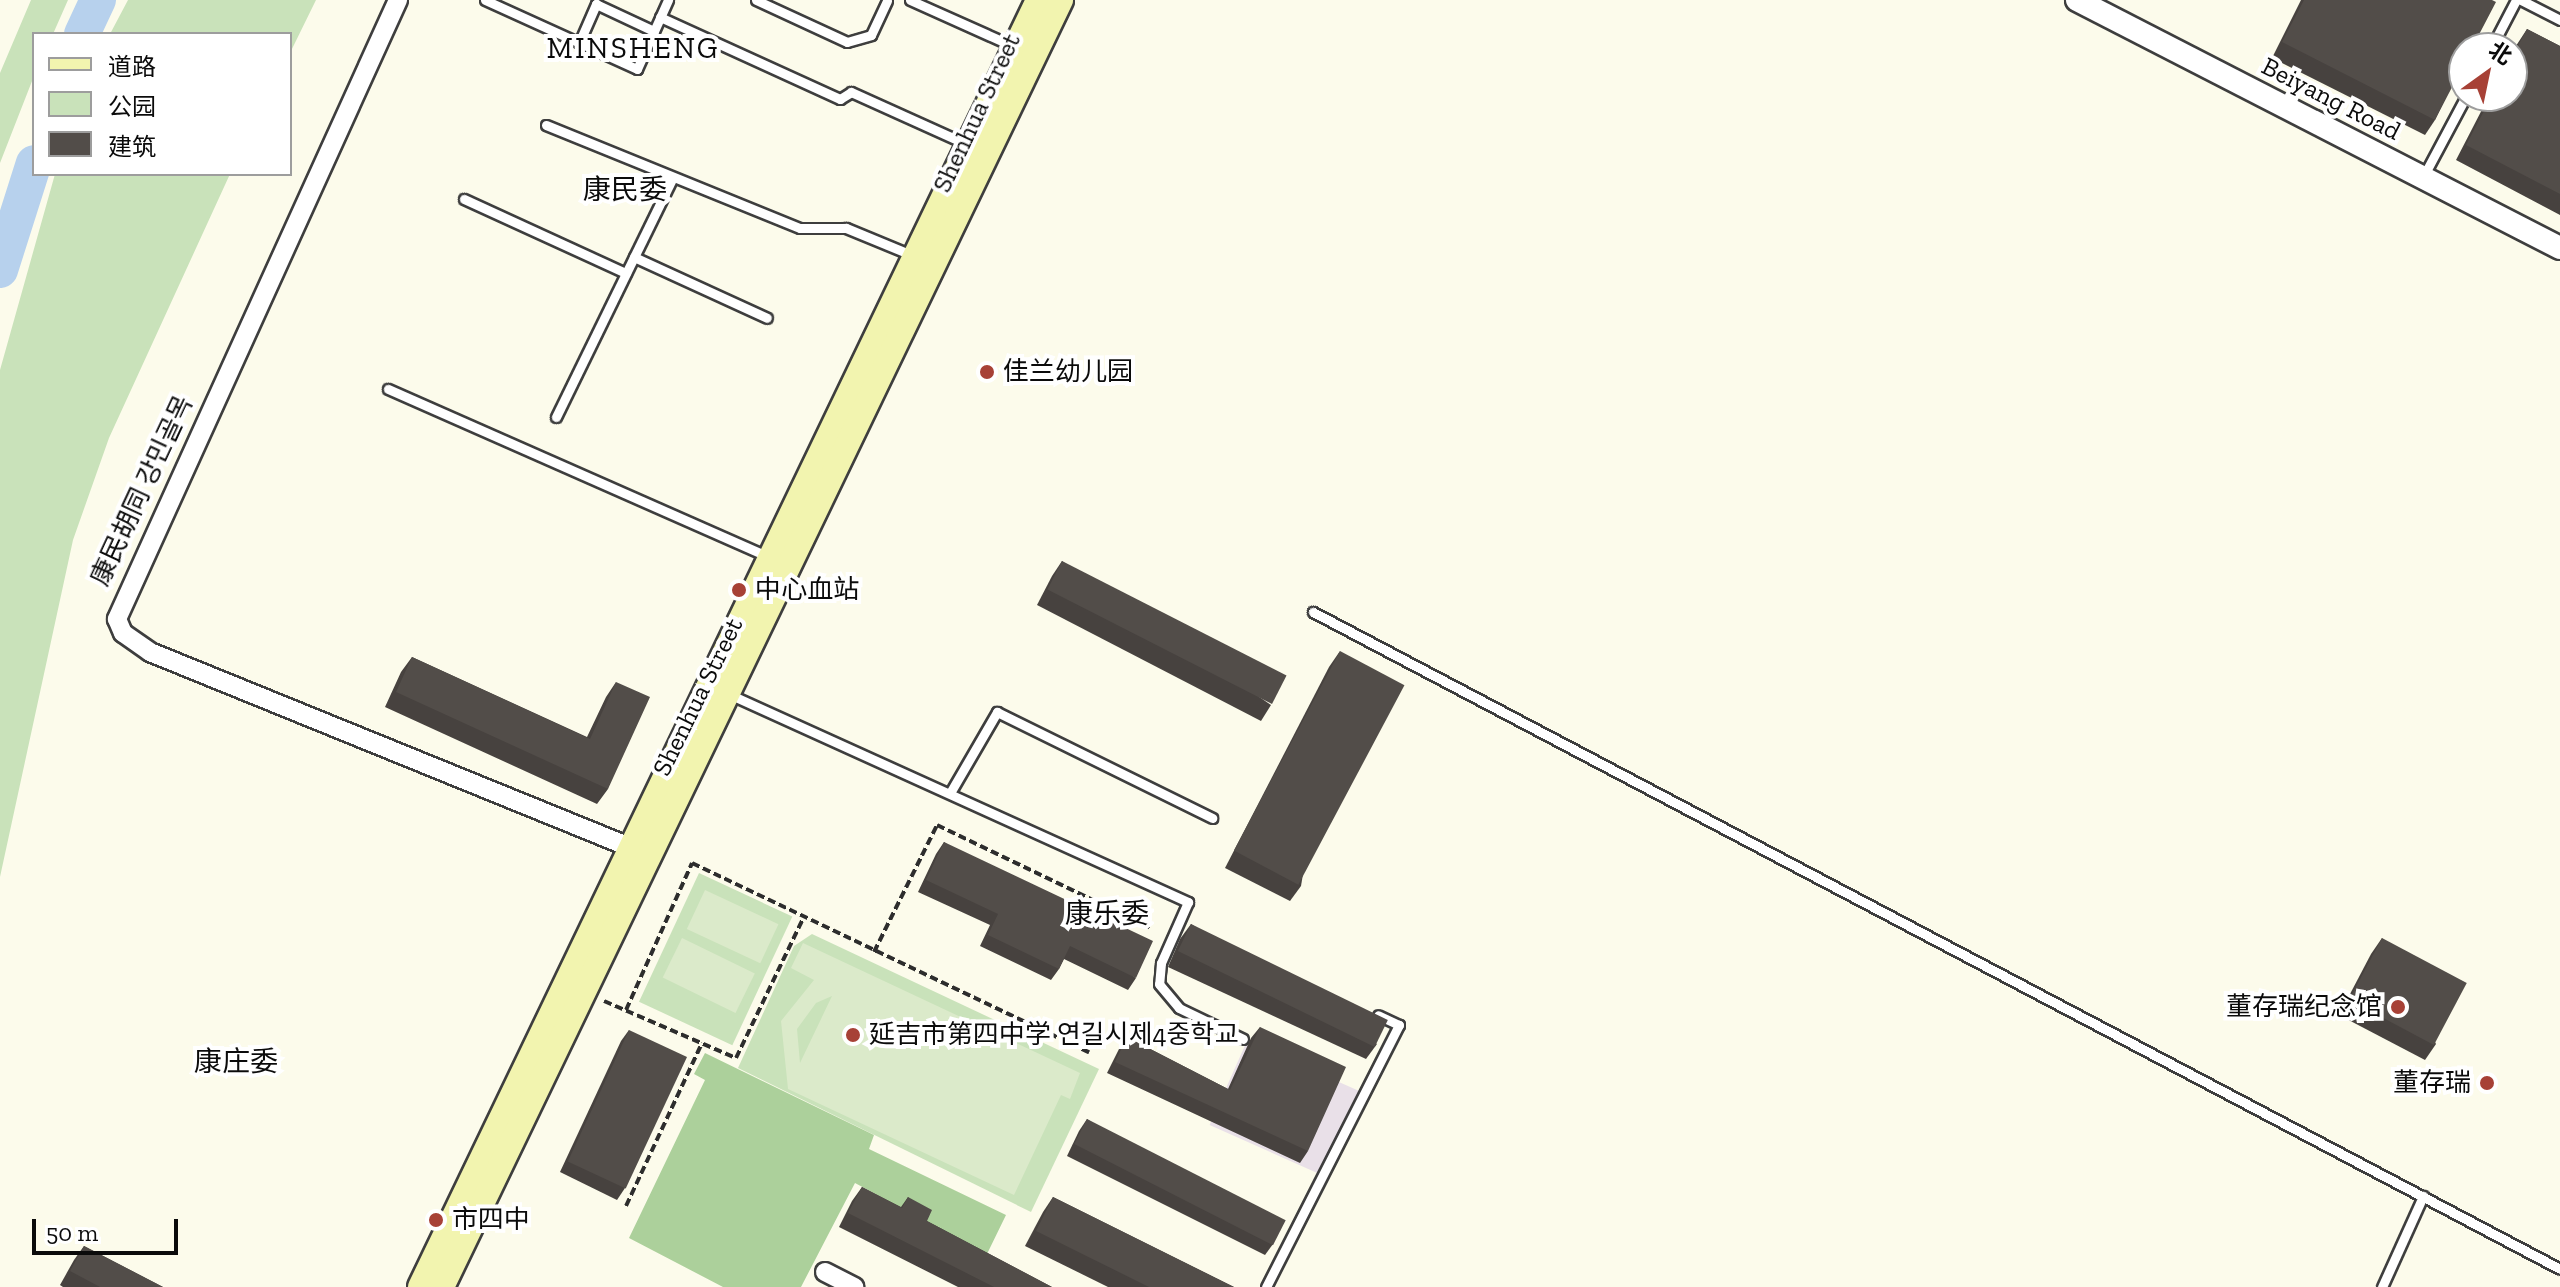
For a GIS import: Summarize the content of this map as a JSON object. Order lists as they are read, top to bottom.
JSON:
{
  "streets": {
    "main road": ["Shenhua Street"],
    "street": ["Beiyang Road", "康民胡同 강민골목"]
  },
  "crossings": [
    ["Shenhua Street", "康民胡同 강민골목"]
  ],
  "districts": [
    "MINSHENG",
    "康民委",
    "康乐委",
    "康庄委"
  ],
  "places": [
    "佳兰幼儿园",
    "中心血站",
    "董存瑞纪念馆",
    "延吉市第四中学 연길시제4중학교",
    "董存瑞",
    "市四中"
  ],
  "legend": ["道路", "公园", "建筑"],
  "scale_bar": "50 m",
  "north": "top right"
}
